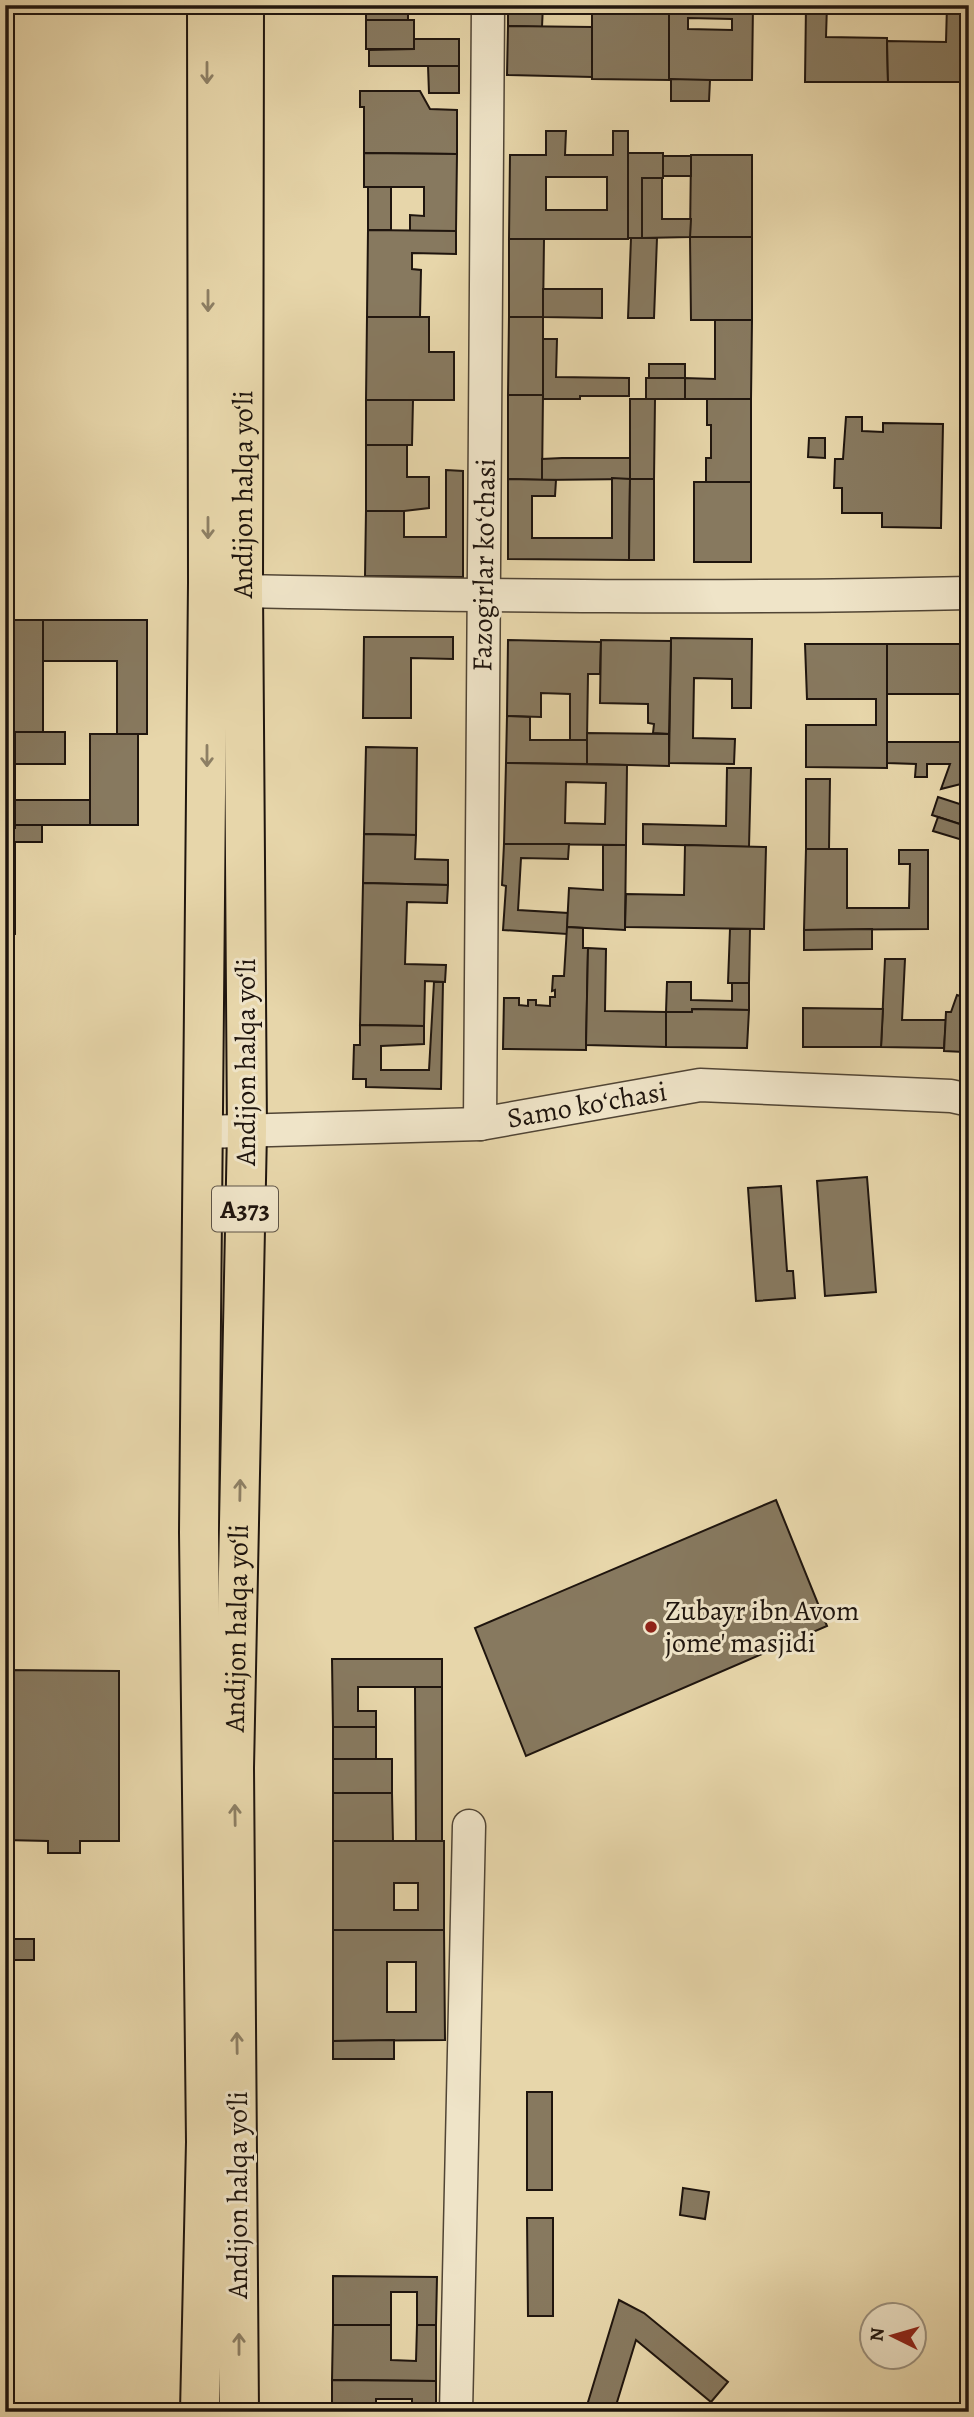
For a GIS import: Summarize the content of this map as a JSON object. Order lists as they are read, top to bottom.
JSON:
{
  "streets": {
    "highway": ["Andijon halqa yo‘li", "A373"],
    "street": ["Fazogirlar koʻchasi", "Samo koʻchasi"]
  },
  "crossings": [
    ["Andijon halqa yo‘li", "Samo koʻchasi"],
    ["Fazogirlar koʻchasi", "Samo koʻchasi"]
  ],
  "places": ["Zubayr ibn Avom jome' masjidi"],
  "north": "left"
}
